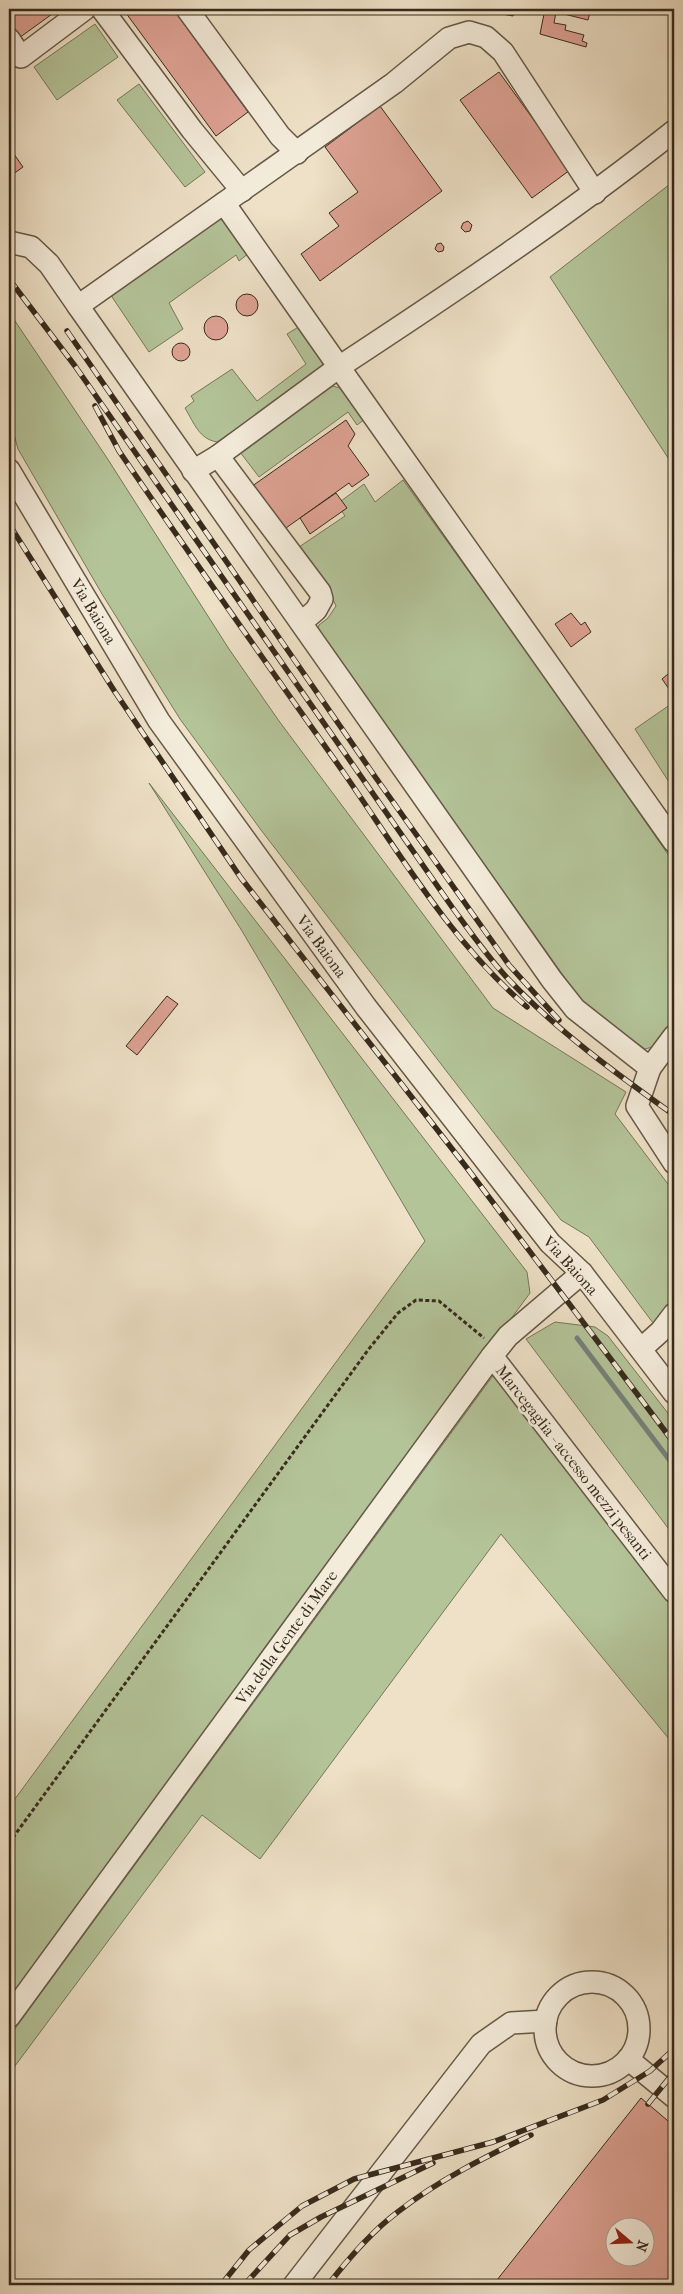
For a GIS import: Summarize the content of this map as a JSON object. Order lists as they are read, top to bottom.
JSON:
{
  "streets": {
    "street": ["Via Baiona", "Marcegaglia - accesso mezzi pesanti", "Via della Gente di Mare"]
  },
  "crossings": [
    ["Via Baiona", "Via della Gente di Mare"],
    ["Marcegaglia - accesso mezzi pesanti", "Via della Gente di Mare"]
  ],
  "north": "right"
}
